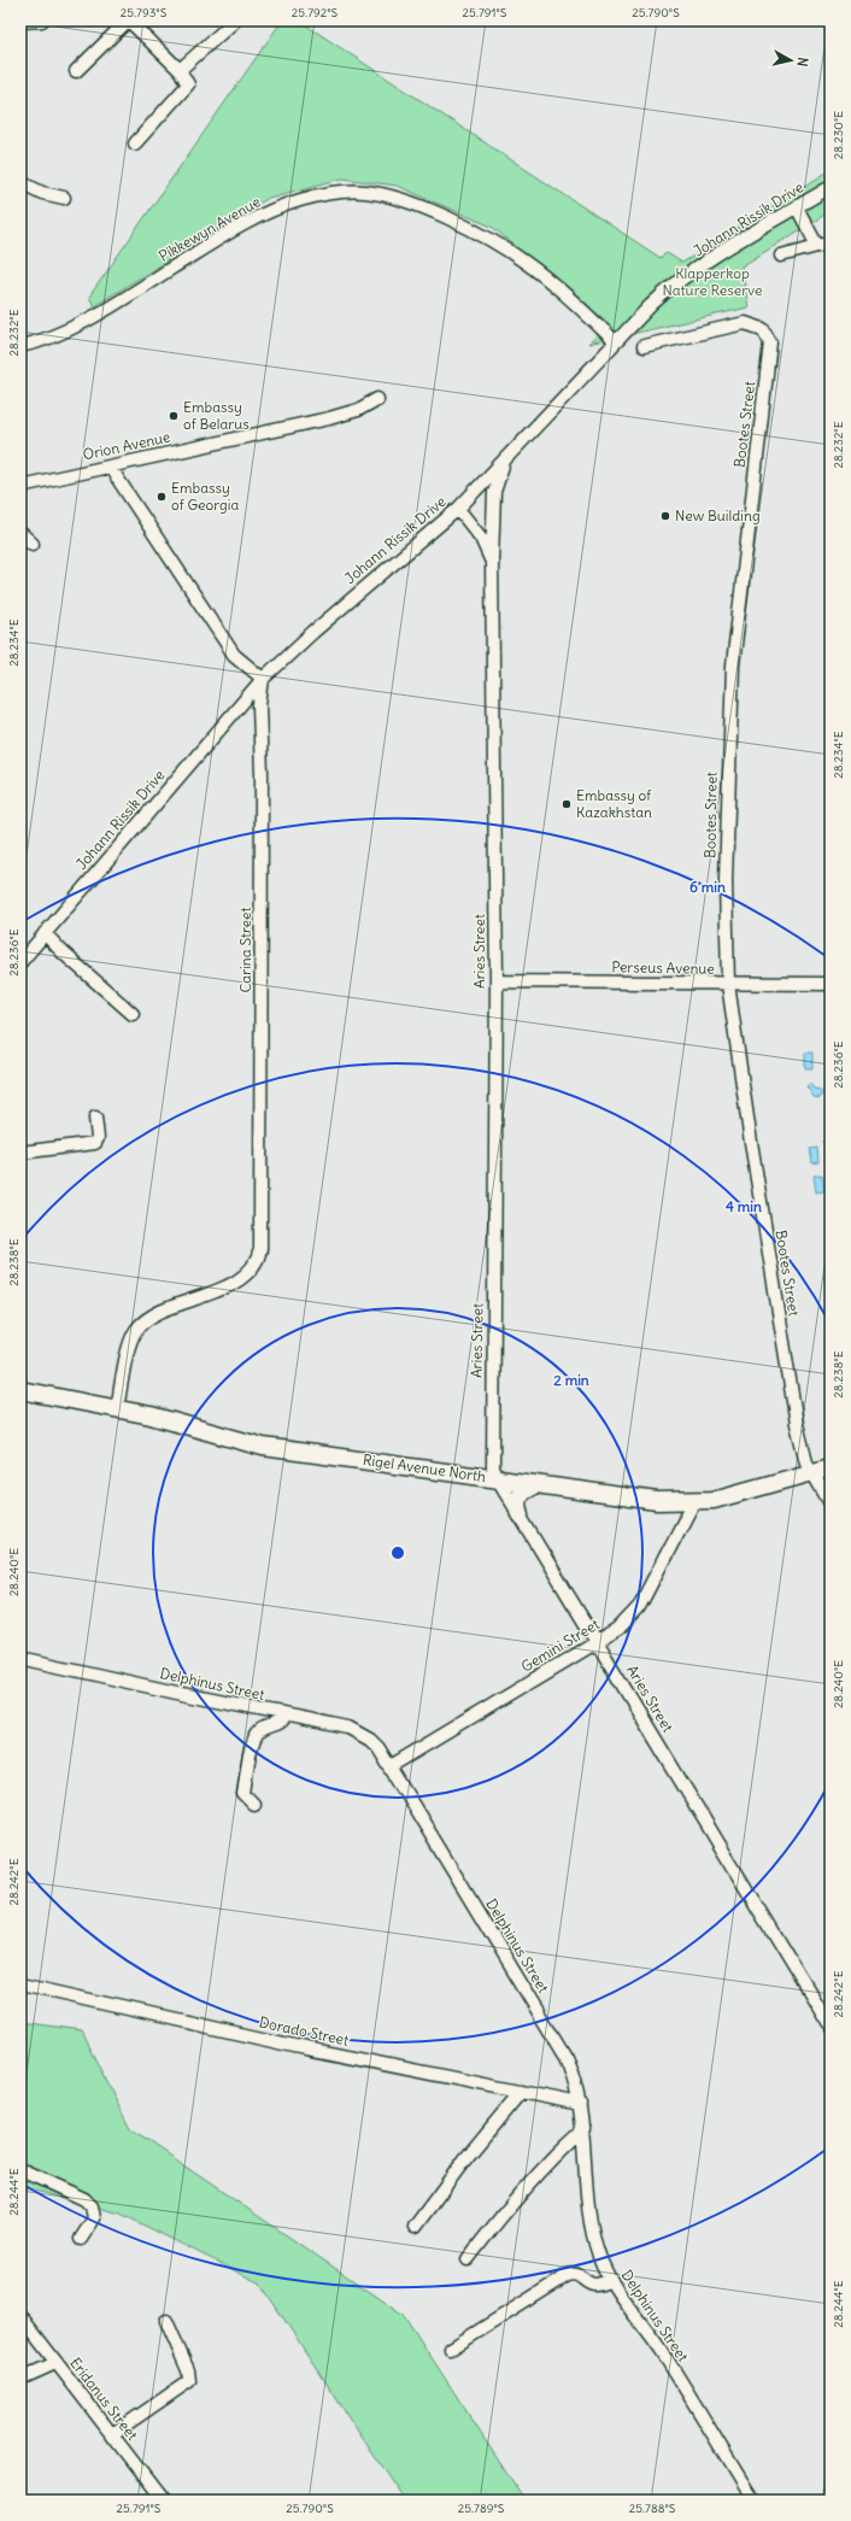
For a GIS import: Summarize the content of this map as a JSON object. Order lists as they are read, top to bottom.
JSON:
{
  "streets": {
    "main road": ["Rigel Avenue North"],
    "street": [
      "Johann Rissik Drive",
      "Pikkewyn Avenue",
      "Bootes Street",
      "Orion Avenue",
      "Carina Street",
      "Aries Street",
      "Perseus Avenue",
      "Gemini Street",
      "Delphinus Street",
      "Dorado Street",
      "Eridanus Street"
    ]
  },
  "crossings": [
    ["Johann Rissik Drive", "Pikkewyn Avenue"],
    ["Johann Rissik Drive", "Carina Street"],
    ["Johann Rissik Drive", "Aries Street"],
    ["Bootes Street", "Perseus Avenue"],
    ["Bootes Street", "Rigel Avenue North"],
    ["Carina Street", "Rigel Avenue North"],
    ["Aries Street", "Perseus Avenue"],
    ["Aries Street", "Rigel Avenue North"],
    ["Aries Street", "Gemini Street"],
    ["Rigel Avenue North", "Gemini Street"],
    ["Gemini Street", "Delphinus Street"],
    ["Delphinus Street", "Dorado Street"]
  ],
  "parks": ["Klapperkop Nature Reserve"],
  "places": [
    "Embassy of Belarus",
    "Embassy of Georgia",
    "New Building",
    "Embassy of Kazakhstan"
  ],
  "north": "right",
  "coordinates": [
    "25.793°S",
    "25.792°S",
    "25.791°S",
    "25.790°S",
    "28.230°E",
    "28.232°E",
    "28.234°E",
    "28.236°E",
    "28.238°E",
    "28.240°E",
    "28.242°E",
    "28.244°E",
    "25.789°S",
    "25.788°S"
  ],
  "rings": ["6 min", "4 min", "2 min"]
}
